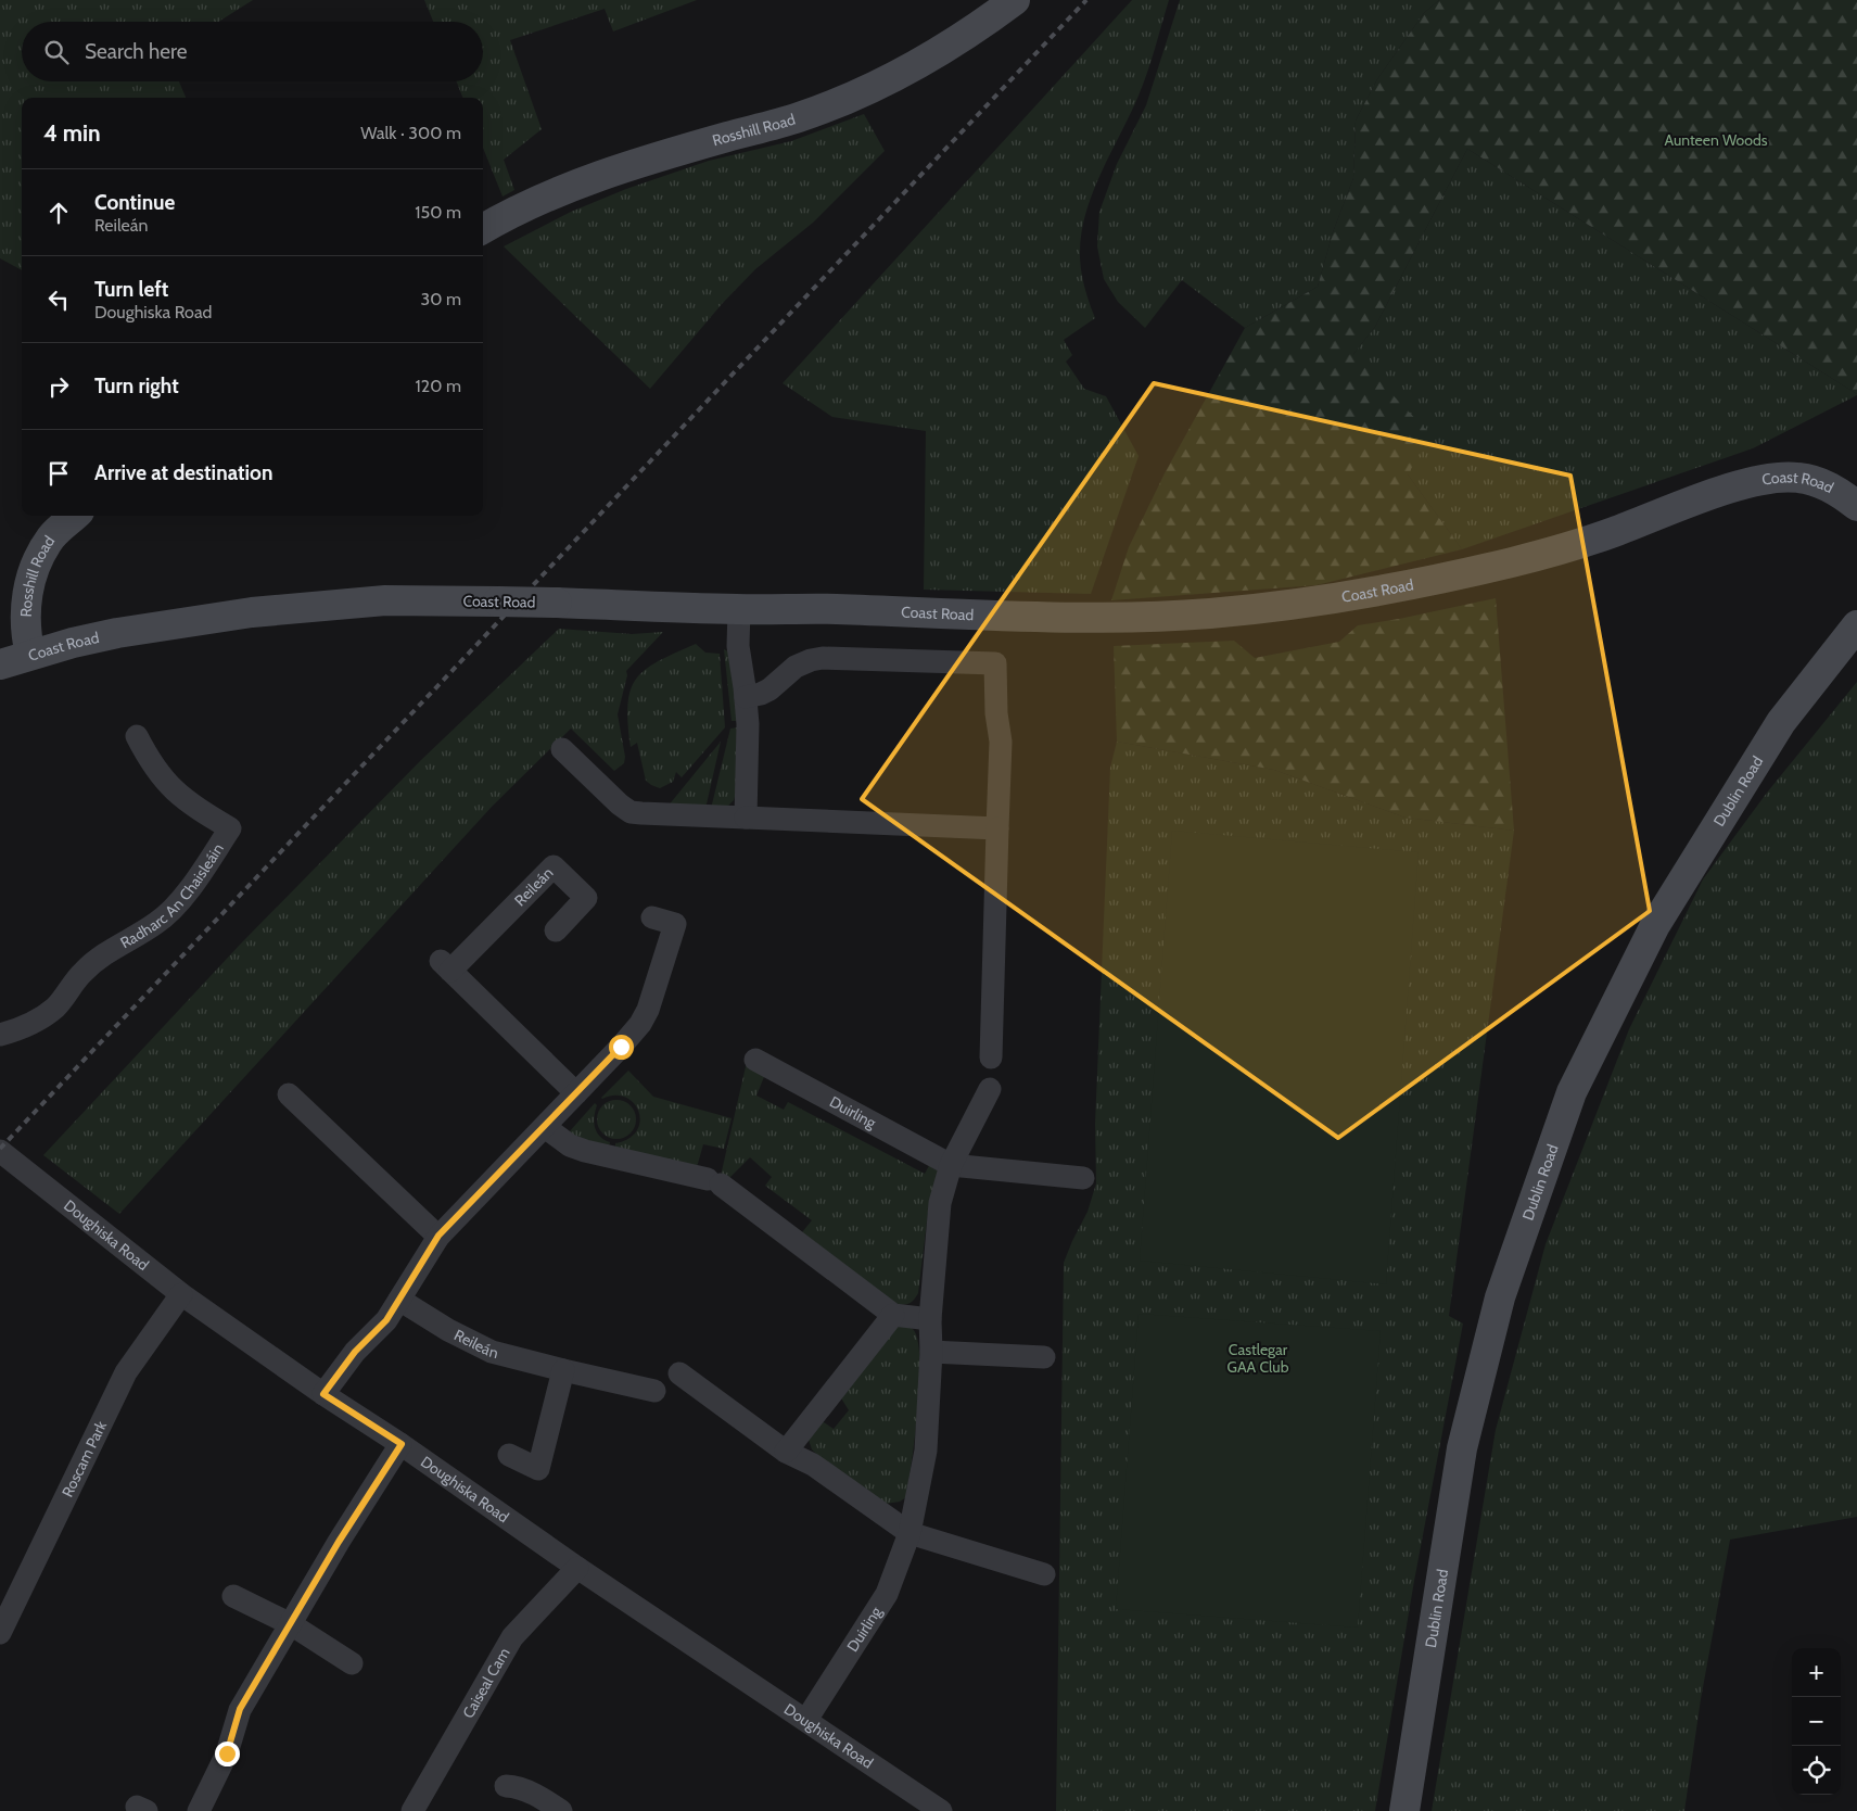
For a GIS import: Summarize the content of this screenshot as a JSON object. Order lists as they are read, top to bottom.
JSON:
{
  "streets": {
    "main road": ["Rosshill Road", "Coast Road", "Dublin Road"],
    "street": [
      "Reileán",
      "Radharc An Chaisleáin",
      "Duirling",
      "Doughiska Road",
      "Roscam Park",
      "Caiseal Cam"
    ]
  },
  "crossings": [
    ["Rosshill Road", "Coast Road"],
    ["Duirling", "Doughiska Road"],
    ["Doughiska Road", "Roscam Park"],
    ["Doughiska Road", "Caiseal Cam"]
  ],
  "parks": ["Aunteen Woods", "Castlegar GAA Club"],
  "page": {
    "search": "Search here",
    "heading": ["4 min", "Walk · 300 m"],
    "list": [
      ["Continue", "Reileán", "150 m"],
      ["Turn left", "Doughiska Road", "30 m"],
      ["Turn right", "120 m"],
      "Arrive at destination"
    ],
    "map_buttons": ["+", "−"]
  }
}
